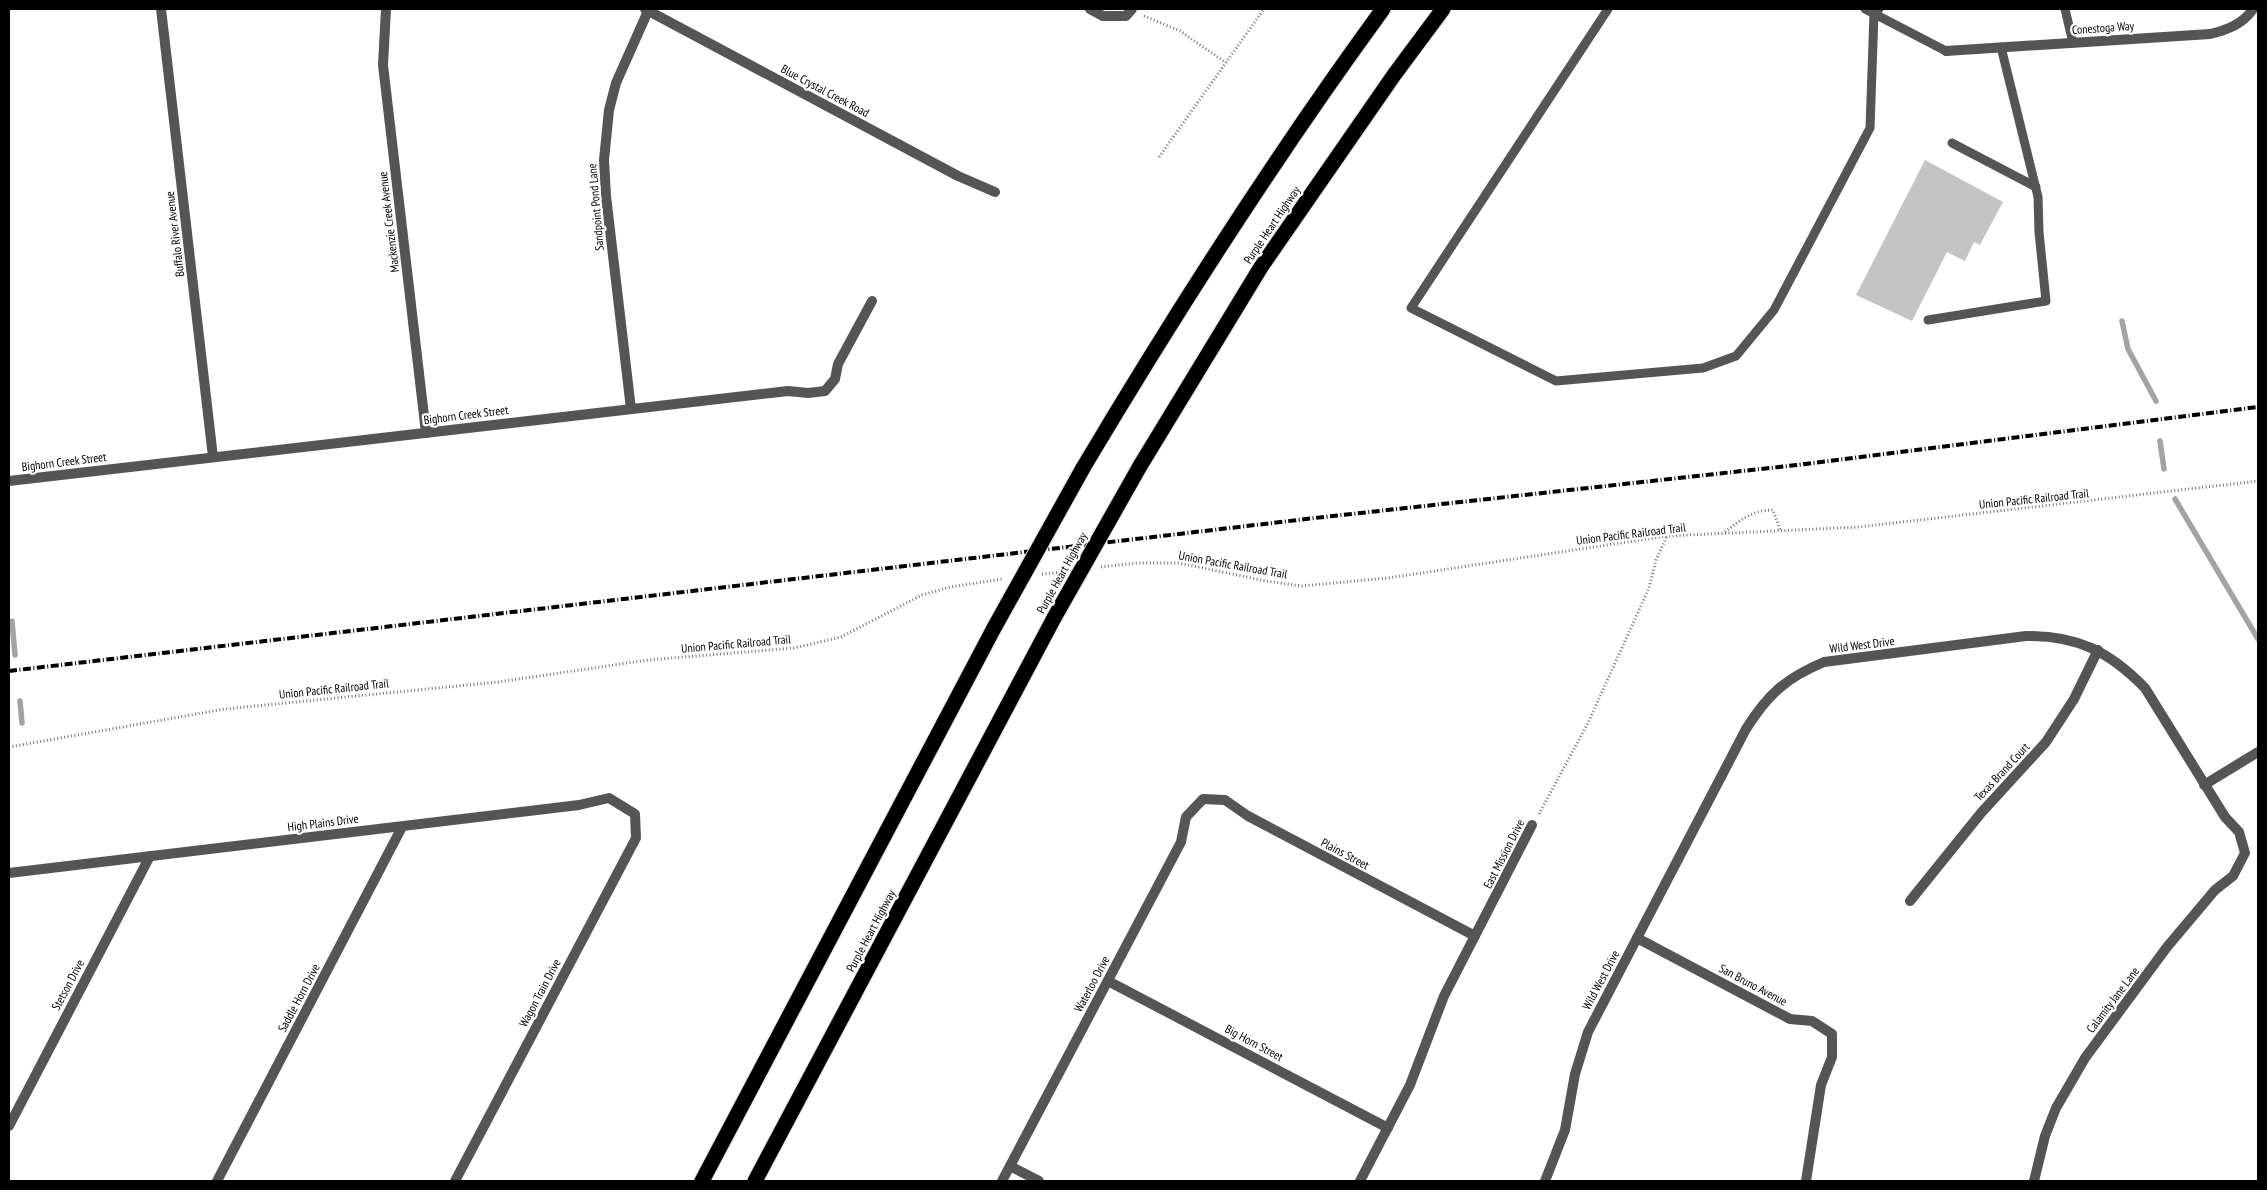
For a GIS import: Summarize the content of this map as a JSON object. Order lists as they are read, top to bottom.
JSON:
{
  "streets": {
    "highway": ["Purple Heart Highway"],
    "street": [
      "Conestoga Way",
      "Blue Crystal Creek Road",
      "Sandpoint Pond Lane",
      "Mackenzie Creek Avenue",
      "Buffalo River Avenue",
      "Bighorn Creek Street",
      "Wild West Drive",
      "Texas Brand Court",
      "High Plains Drive",
      "Plains Street",
      "East Mission Drive",
      "Waterloo Drive",
      "Stetson Drive",
      "San Bruno Avenue",
      "Wagon Train Drive",
      "Saddle Horn Drive",
      "Calamity Jane Lane",
      "Big Horn Street"
    ],
    "path": ["Union Pacific Railroad Trail"]
  },
  "crossings": [
    ["Blue Crystal Creek Road", "Sandpoint Pond Lane"],
    ["Sandpoint Pond Lane", "Bighorn Creek Street"],
    ["Mackenzie Creek Avenue", "Bighorn Creek Street"],
    ["Buffalo River Avenue", "Bighorn Creek Street"],
    ["Union Pacific Railroad Trail", "East Mission Drive"],
    ["Wild West Drive", "Texas Brand Court"],
    ["Wild West Drive", "San Bruno Avenue"],
    ["Wild West Drive", "Calamity Jane Lane"],
    ["High Plains Drive", "Stetson Drive"],
    ["High Plains Drive", "Wagon Train Drive"],
    ["High Plains Drive", "Saddle Horn Drive"],
    ["Plains Street", "East Mission Drive"],
    ["Plains Street", "Waterloo Drive"],
    ["East Mission Drive", "Big Horn Street"],
    ["Waterloo Drive", "Big Horn Street"]
  ]
}
